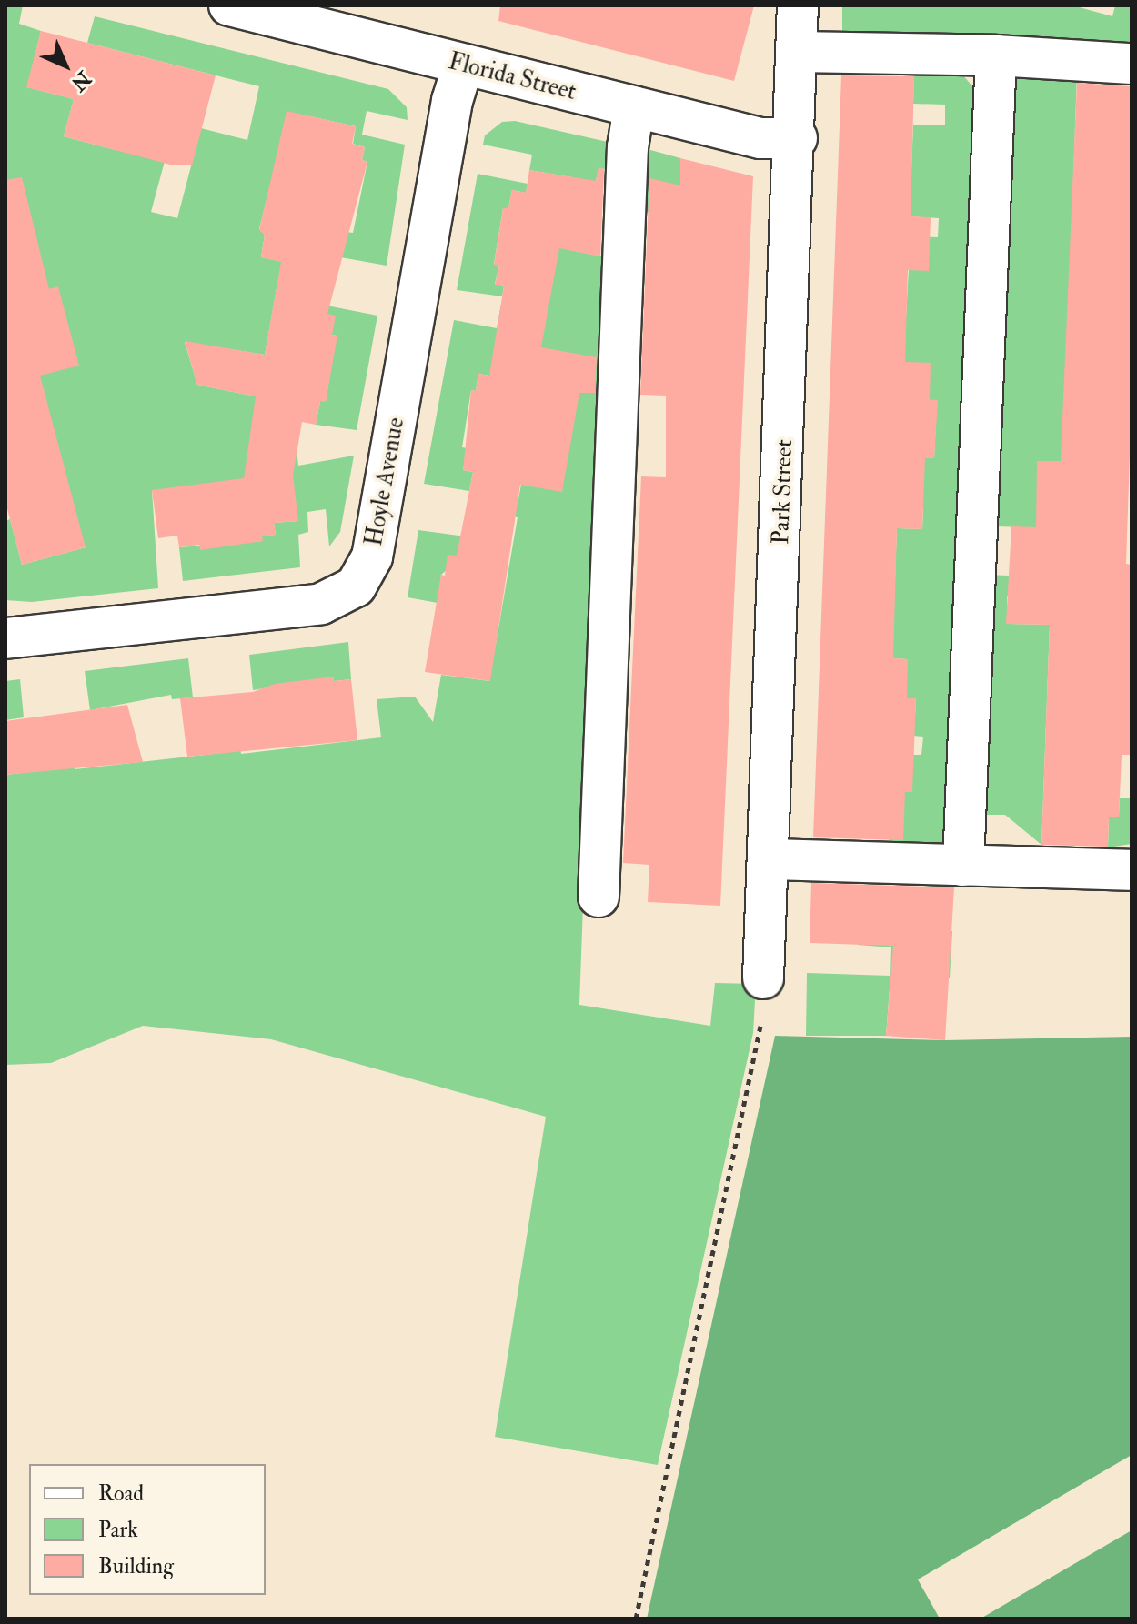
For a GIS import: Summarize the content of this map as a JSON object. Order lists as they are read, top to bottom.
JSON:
{
  "streets": {
    "street": ["Florida Street", "Hoyle Avenue", "Park Street"]
  },
  "crossings": [
    ["Florida Street", "Hoyle Avenue"],
    ["Florida Street", "Park Street"]
  ],
  "legend": ["Road", "Park", "Building"],
  "north": "bottom right"
}
